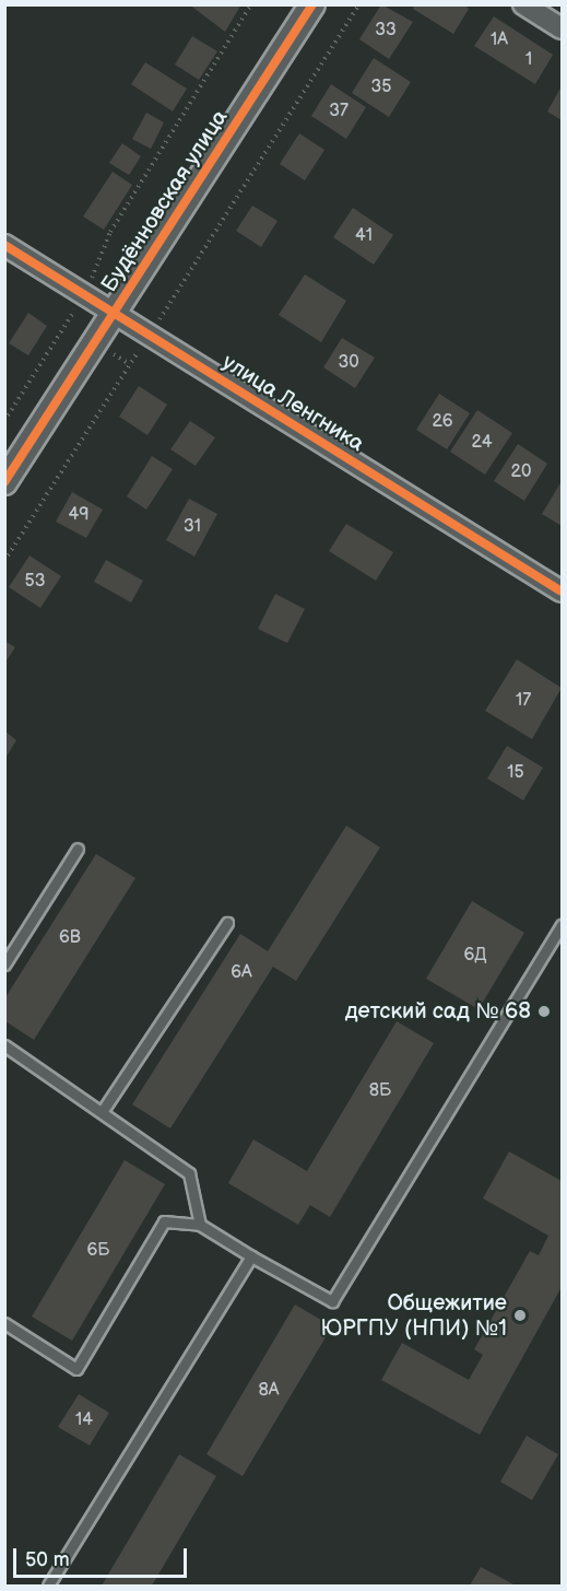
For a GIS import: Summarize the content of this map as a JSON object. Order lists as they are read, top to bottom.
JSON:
{
  "streets": {
    "street": ["Будённовская улица", "улица Ленгника"]
  },
  "crossings": [
    ["Будённовская улица", "улица Ленгника"]
  ],
  "places": ["детский сад № 68", "Общежитие ЮРГПУ (НПИ) №1"],
  "house_numbers": [
    "33",
    "1А",
    "1",
    "35",
    "37",
    "41",
    "30",
    "26",
    "24",
    "20",
    "49",
    "31",
    "53",
    "17",
    "15",
    "6В",
    "6Д",
    "6А",
    "8Б",
    "6Б",
    "8А",
    "14"
  ],
  "scale_bar": "50 m"
}
